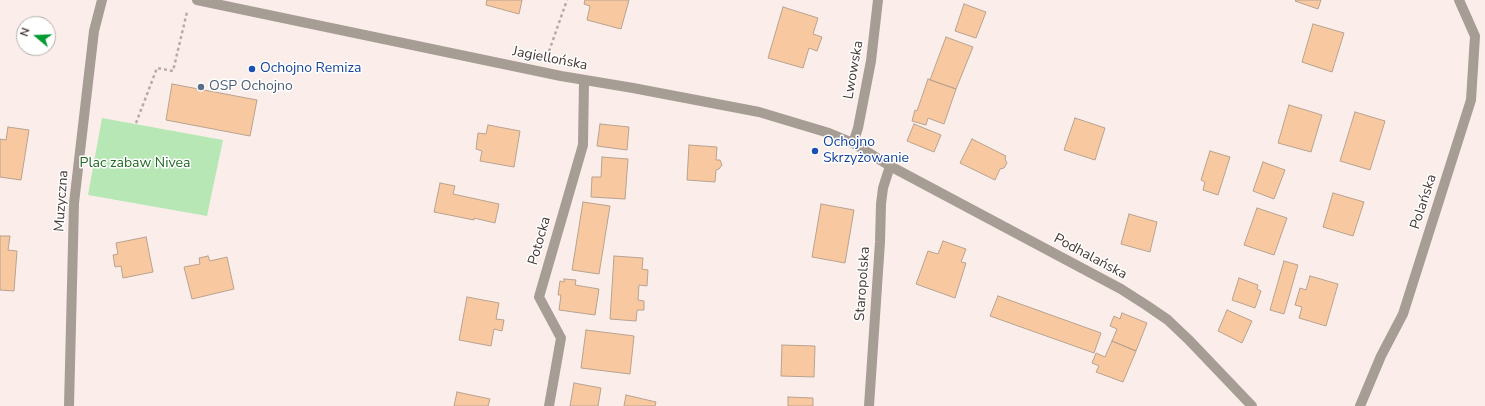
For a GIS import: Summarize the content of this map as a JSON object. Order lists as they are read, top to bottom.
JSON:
{
  "streets": {
    "street": [
      "Jagiellońska",
      "Lwowska",
      "Muzyczna",
      "Polańska",
      "Potocka",
      "Podhalańska",
      "Staropolska"
    ]
  },
  "crossings": [
    ["Jagiellońska", "Lwowska"],
    ["Jagiellońska", "Potocka"],
    ["Jagiellońska", "Podhalańska"],
    ["Jagiellońska", "Staropolska"],
    ["Podhalańska", "Staropolska"]
  ],
  "parks": ["Plac zabaw Nivea"],
  "places": ["Ochojno Remiza", "OSP Ochojno", "Ochojno Skrzyżowanie"],
  "north": "left"
}
